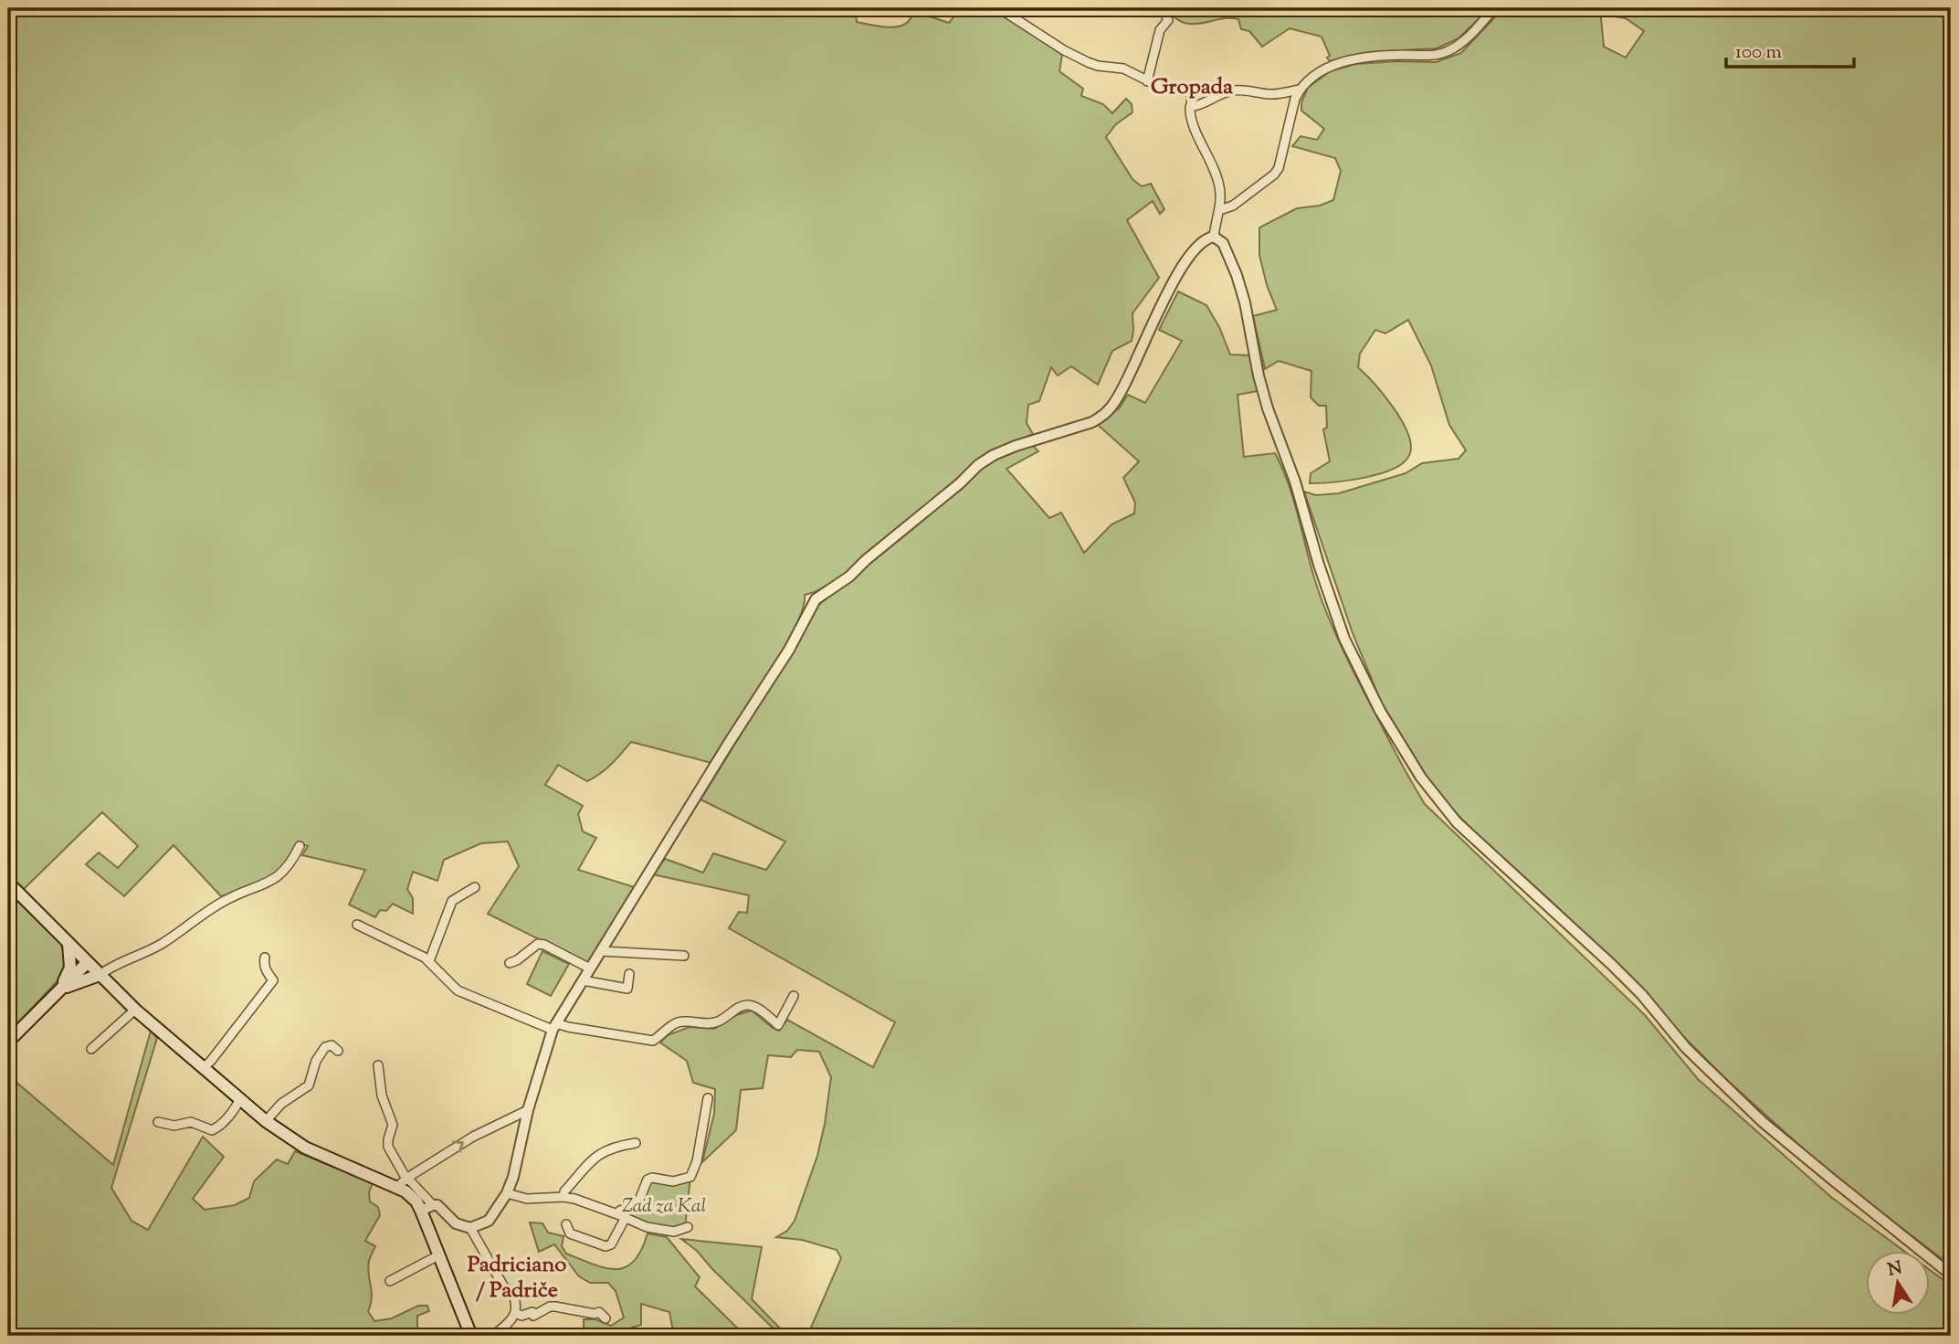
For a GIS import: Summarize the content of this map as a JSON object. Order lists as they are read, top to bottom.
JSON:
{
  "districts": ["Gropada", "Padriciano / Padriče"],
  "parks": ["Zad za Kal"],
  "scale_bar": "100 m",
  "north": "top"
}
